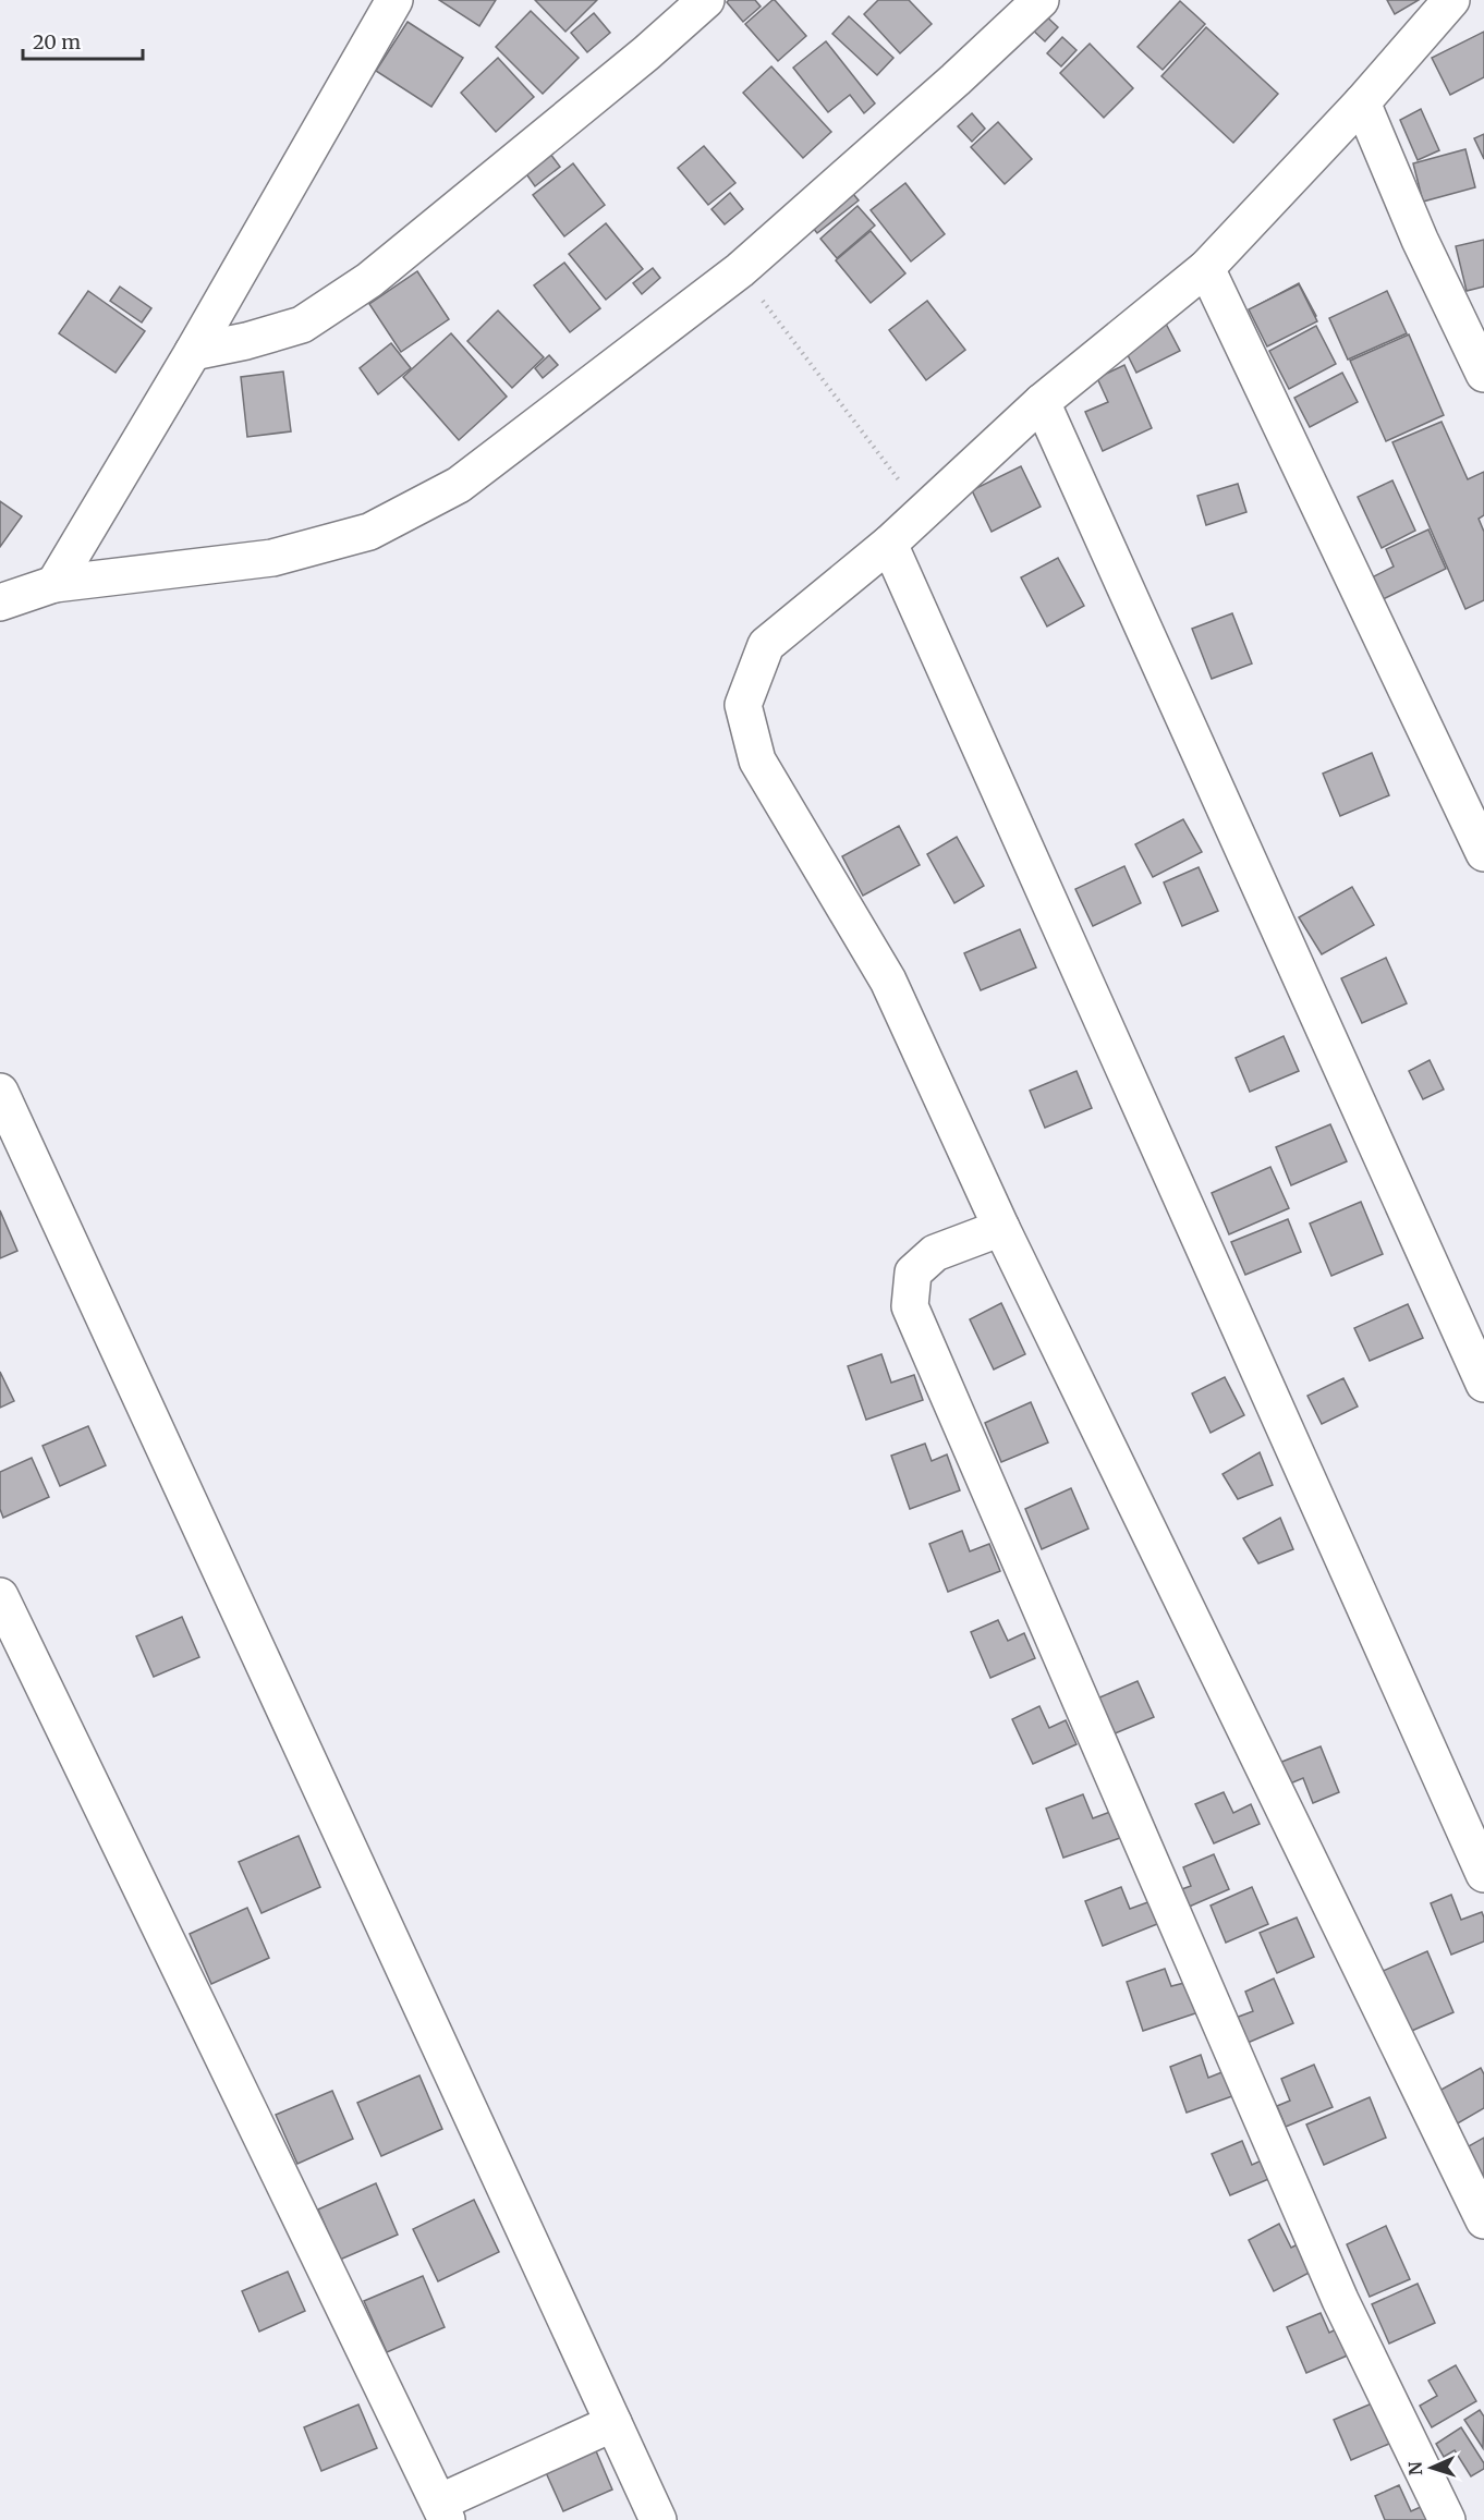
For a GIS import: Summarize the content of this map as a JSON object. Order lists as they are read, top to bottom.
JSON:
{
  "scale_bar": "20 m",
  "north": "left"
}
